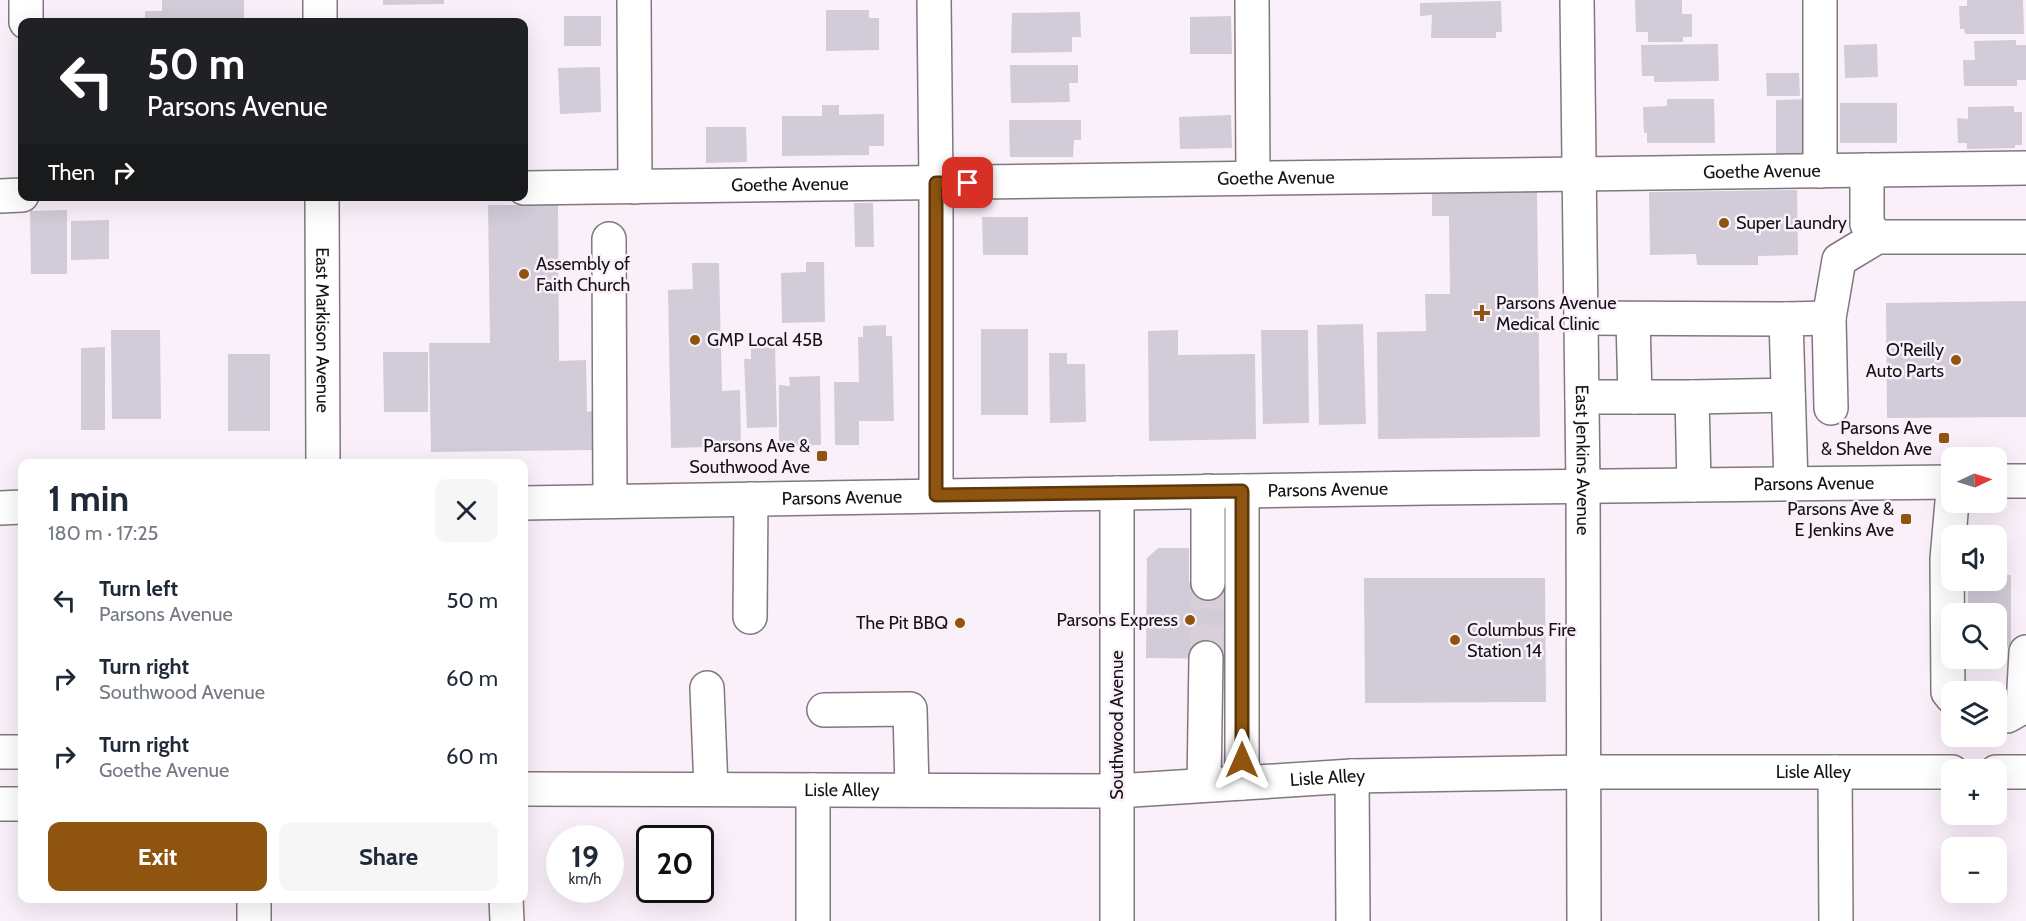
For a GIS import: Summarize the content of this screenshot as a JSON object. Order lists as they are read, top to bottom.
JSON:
{
  "streets": {
    "street": [
      "Goethe Avenue",
      "East Markison Avenue",
      "East Jenkins Avenue",
      "Parsons Avenue",
      "Southwood Avenue",
      "Lisle Alley"
    ]
  },
  "crossings": [
    ["Goethe Avenue", "East Jenkins Avenue"],
    ["East Jenkins Avenue", "Parsons Avenue"],
    ["East Jenkins Avenue", "Lisle Alley"],
    ["Parsons Avenue", "Southwood Avenue"],
    ["Southwood Avenue", "Lisle Alley"]
  ],
  "places": {
    "other": [
      "Super Laundry",
      "Assembly of Faith Church",
      "GMP Local 45B",
      "O'Reilly Auto Parts",
      "Parsons Express",
      "The Pit BBQ",
      "Columbus Fire Station 14"
    ],
    "health": ["Parsons Avenue Medical Clinic"],
    "transit": ["Parsons Ave & Sheldon Ave", "Parsons Ave & Southwood Ave", "Parsons Ave & E Jenkins Ave"]
  },
  "north": "right",
  "page": {
    "turn": ["50 m", "Parsons Avenue"],
    "then": "Then",
    "map_buttons": ["+", "−"],
    "heading": ["1 min", "180 m · 17:25"],
    "list": [
      {
        "name": "Turn left",
        "note": "Parsons Avenue",
        "value": "50 m"
      },
      {
        "name": "Turn right",
        "note": "Southwood Avenue",
        "value": "60 m"
      },
      {
        "name": "Turn right",
        "note": "Goethe Avenue",
        "value": "60 m"
      }
    ],
    "buttons": ["Exit", "Share"],
    "speed": "19 km/h",
    "limit": "20"
  }
}
